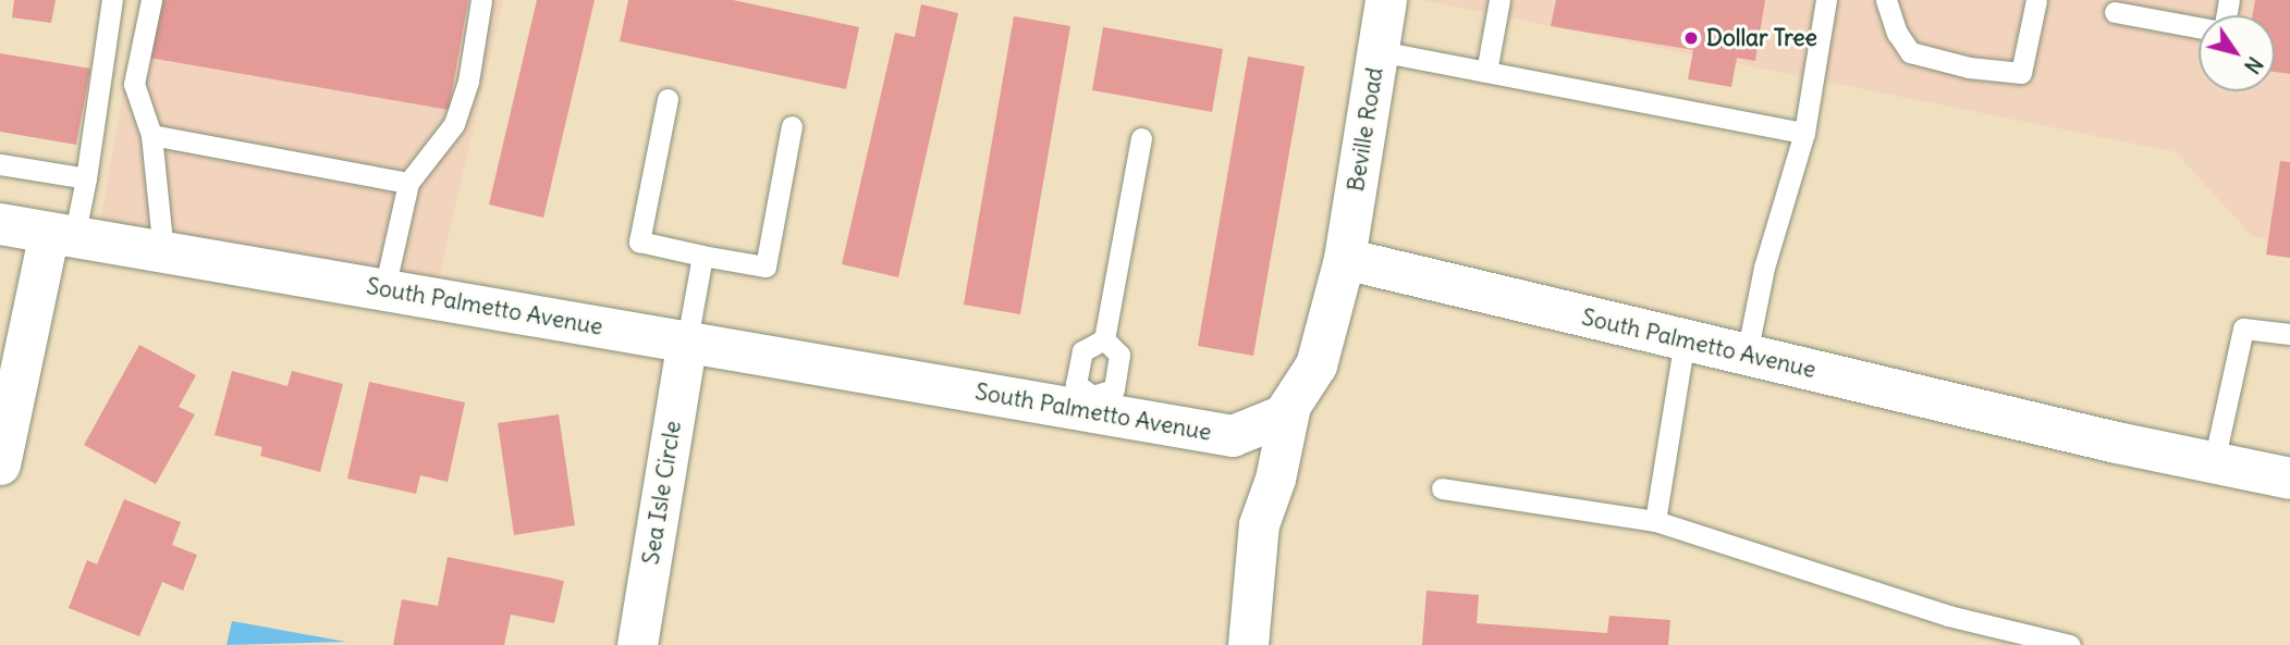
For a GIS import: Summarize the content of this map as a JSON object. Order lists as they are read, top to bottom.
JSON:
{
  "streets": {
    "street": ["Beville Road", "South Palmetto Avenue", "Sea Isle Circle"]
  },
  "crossings": [
    ["Beville Road", "South Palmetto Avenue"],
    ["South Palmetto Avenue", "Sea Isle Circle"]
  ],
  "places": ["Dollar Tree"],
  "north": "bottom right"
}
